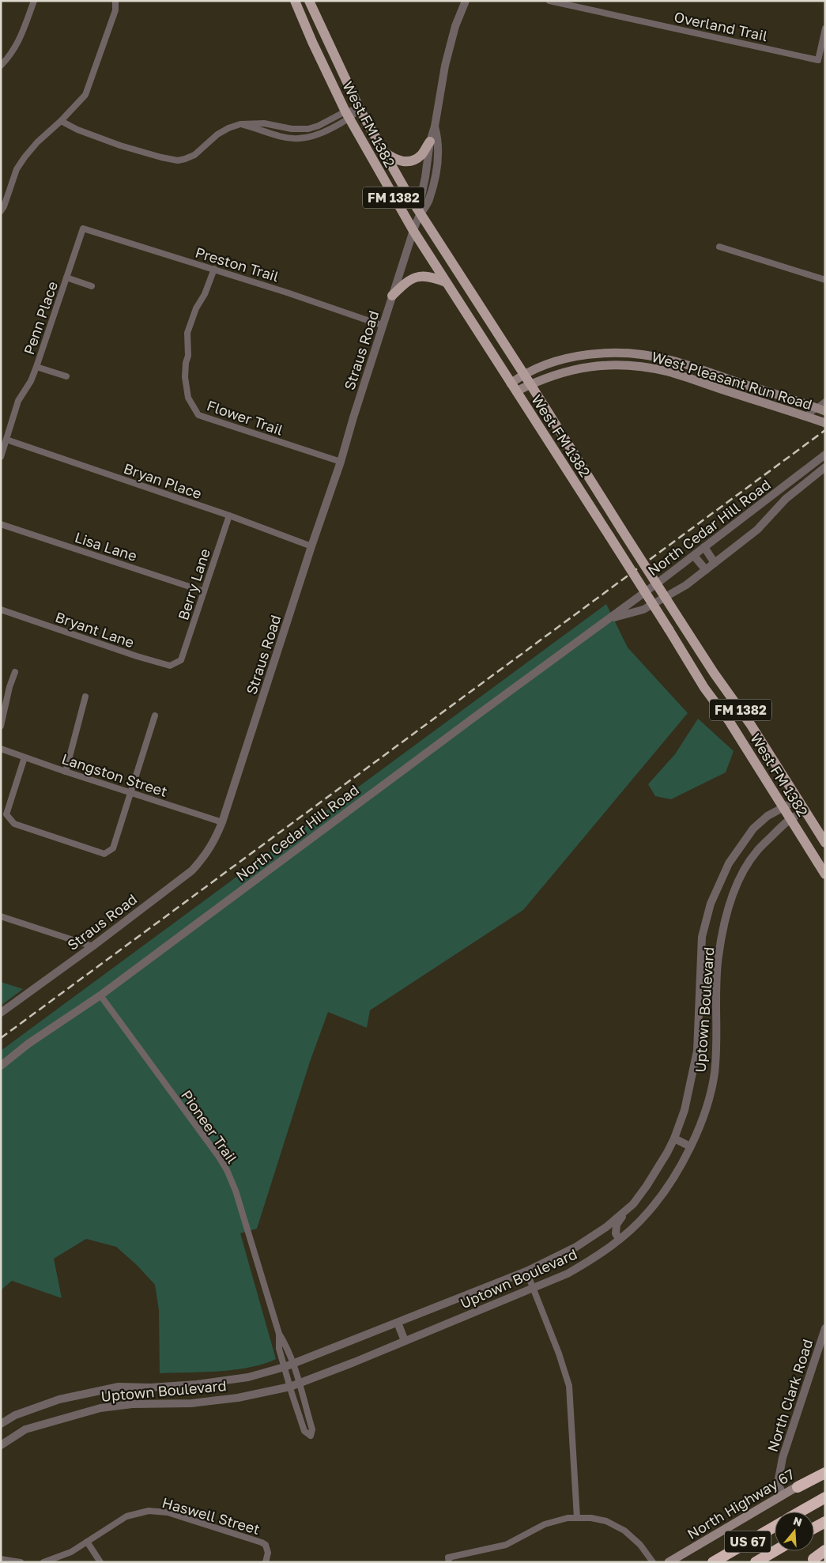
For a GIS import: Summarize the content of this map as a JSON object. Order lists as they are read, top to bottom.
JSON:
{
  "streets": {
    "highway": ["US 67"],
    "main road": [
      "West FM 1382",
      "FM 1382",
      "West Pleasant Run Road",
      "North Highway 67"
    ],
    "street": [
      "Overland Trail",
      "Preston Trail",
      "Penn Place",
      "Straus Road",
      "Flower Trail",
      "Bryan Place",
      "North Cedar Hill Road",
      "Lisa Lane",
      "Berry Lane",
      "Bryant Lane",
      "Langston Street",
      "Uptown Boulevard",
      "Pioneer Trail",
      "North Clark Road",
      "Haswell Street"
    ]
  },
  "crossings": [
    ["West FM 1382", "Straus Road"],
    ["West FM 1382", "West Pleasant Run Road"],
    ["West FM 1382", "Uptown Boulevard"],
    ["Preston Trail", "Penn Place"],
    ["Preston Trail", "Straus Road"],
    ["Preston Trail", "Flower Trail"],
    ["Penn Place", "Bryan Place"],
    ["Straus Road", "Flower Trail"],
    ["Straus Road", "Bryan Place"],
    ["Straus Road", "Langston Street"],
    ["Bryan Place", "Berry Lane"],
    ["North Cedar Hill Road", "Pioneer Trail"],
    ["Lisa Lane", "Berry Lane"],
    ["Berry Lane", "Bryant Lane"],
    ["Uptown Boulevard", "Pioneer Trail"],
    ["North Clark Road", "North Highway 67"]
  ],
  "north": "top"
}
